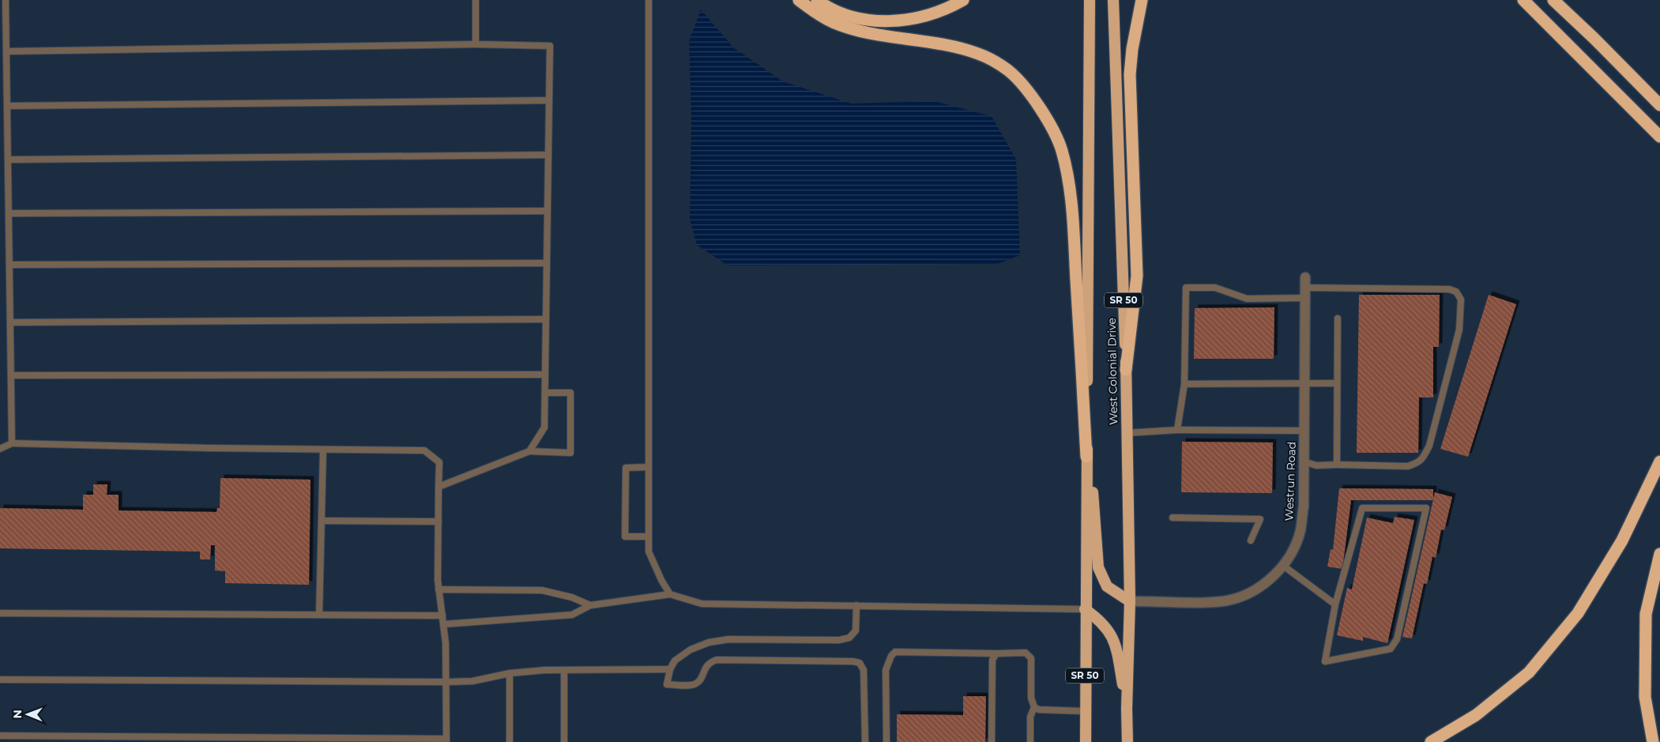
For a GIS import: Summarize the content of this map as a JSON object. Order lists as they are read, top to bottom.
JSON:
{
  "streets": {
    "highway": ["SR 50", "West Colonial Drive"],
    "street": ["Westrun Road"]
  },
  "crossings": [
    ["West Colonial Drive", "Westrun Road"]
  ],
  "north": "left"
}
